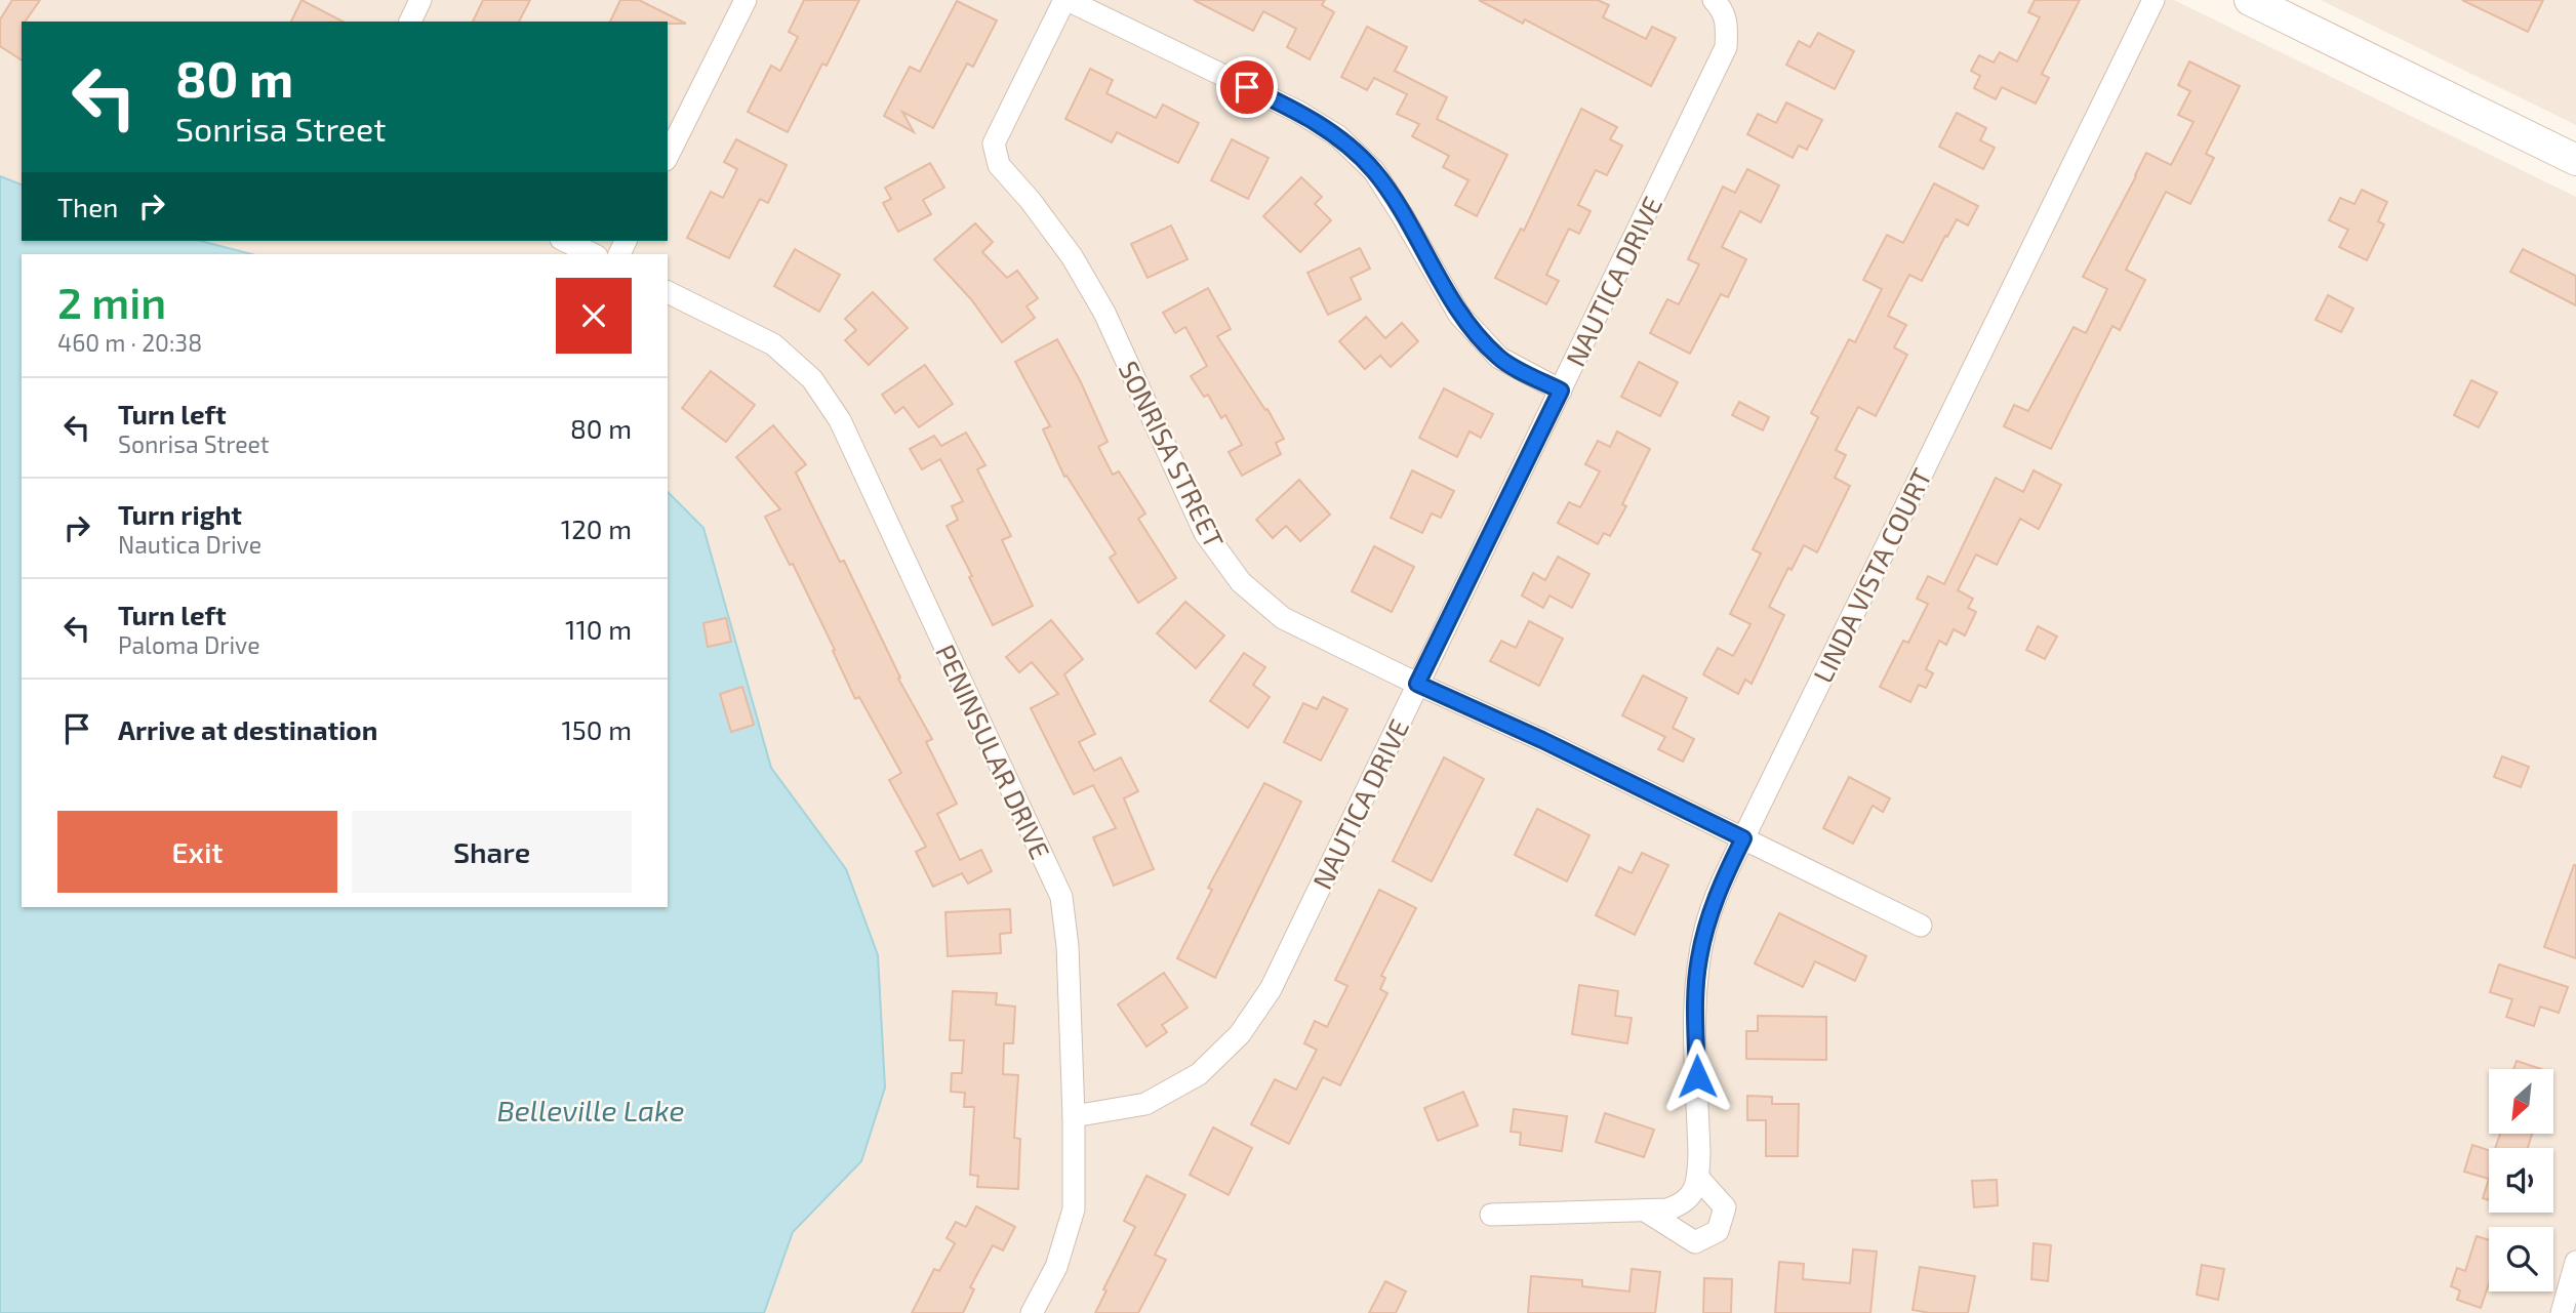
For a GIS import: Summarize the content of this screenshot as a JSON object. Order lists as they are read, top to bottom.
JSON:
{
  "streets": {
    "street": [
      "NAUTICA DRIVE",
      "SONRISA STREET",
      "LINDA VISTA COURT",
      "PENINSULAR DRIVE"
    ]
  },
  "crossings": [
    ["NAUTICA DRIVE", "SONRISA STREET"],
    ["NAUTICA DRIVE", "PENINSULAR DRIVE"],
    ["SONRISA STREET", "LINDA VISTA COURT"]
  ],
  "water": ["Belleville Lake"],
  "north": "bottom left",
  "page": {
    "turn": ["80 m", "Sonrisa Street"],
    "then": "Then",
    "heading": ["2 min", "460 m · 20:38"],
    "list": [
      {
        "name": "Turn left",
        "note": "Sonrisa Street",
        "value": "80 m"
      },
      {
        "name": "Turn right",
        "note": "Nautica Drive",
        "value": "120 m"
      },
      {
        "name": "Turn left",
        "note": "Paloma Drive",
        "value": "110 m"
      },
      {
        "name": "Arrive at destination",
        "value": "150 m"
      }
    ],
    "buttons": ["Exit", "Share"]
  }
}
